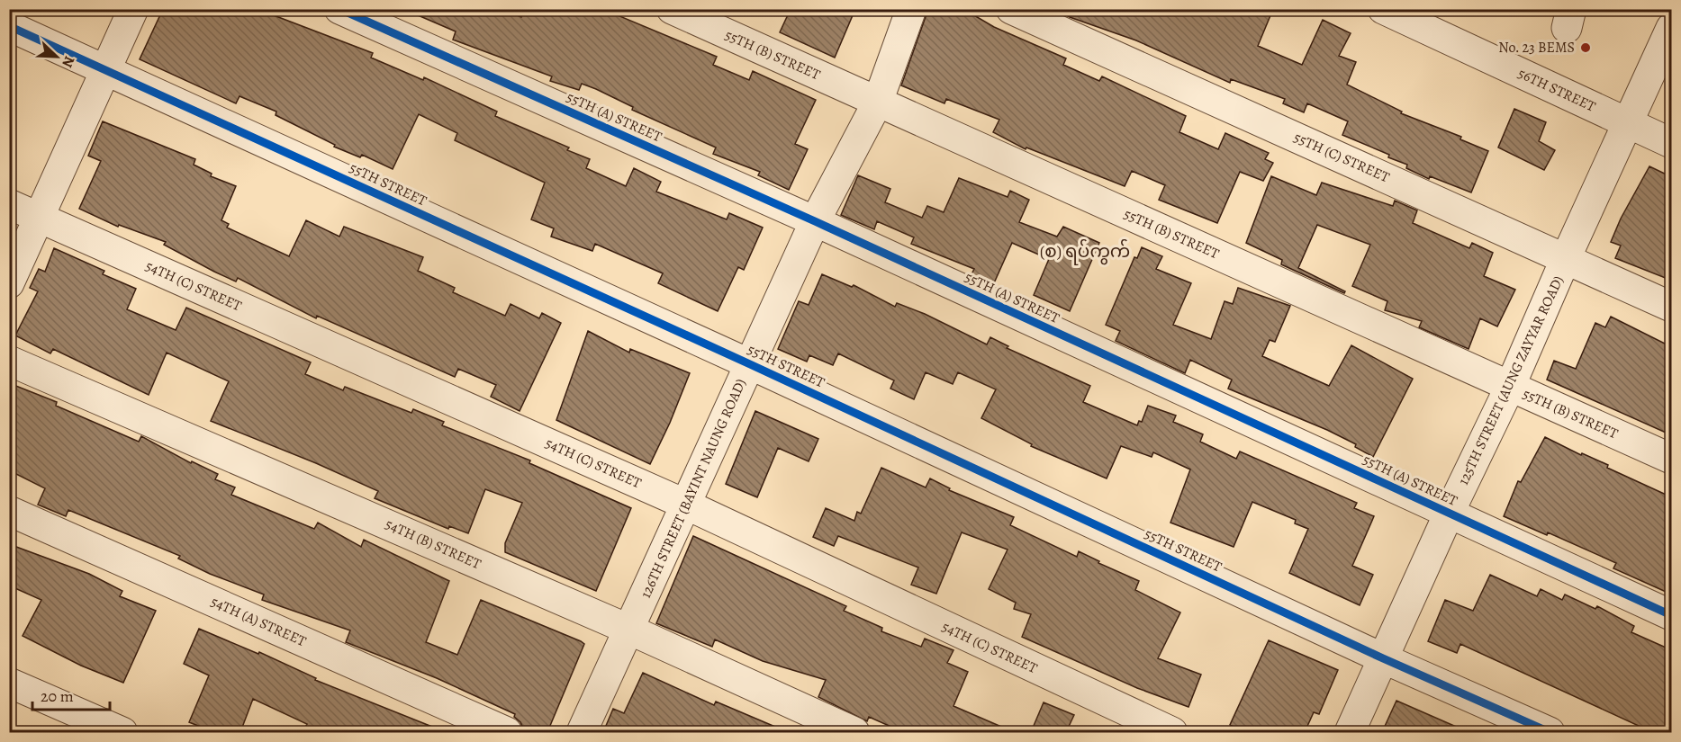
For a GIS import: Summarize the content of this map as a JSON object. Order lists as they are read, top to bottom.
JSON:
{
  "streets": {
    "street": [
      "55TH (B) STREET",
      "56TH STREET",
      "55TH (A) STREET",
      "55TH (C) STREET",
      "55TH STREET",
      "54TH (C) STREET",
      "125TH STREET (AUNG ZAYYAR ROAD)",
      "126TH STREET (BAYINT NAUNG ROAD)",
      "54TH (B) STREET",
      "54TH (A) STREET"
    ]
  },
  "crossings": [
    ["55TH (B) STREET", "125TH STREET (AUNG ZAYYAR ROAD)"],
    ["55TH (B) STREET", "126TH STREET (BAYINT NAUNG ROAD)"],
    ["56TH STREET", "125TH STREET (AUNG ZAYYAR ROAD)"],
    ["55TH (A) STREET", "125TH STREET (AUNG ZAYYAR ROAD)"],
    ["55TH (A) STREET", "126TH STREET (BAYINT NAUNG ROAD)"],
    ["55TH (C) STREET", "125TH STREET (AUNG ZAYYAR ROAD)"],
    ["55TH STREET", "125TH STREET (AUNG ZAYYAR ROAD)"],
    ["55TH STREET", "126TH STREET (BAYINT NAUNG ROAD)"],
    ["54TH (C) STREET", "126TH STREET (BAYINT NAUNG ROAD)"],
    ["126TH STREET (BAYINT NAUNG ROAD)", "54TH (B) STREET"]
  ],
  "districts": ["(စ) ရပ်ကွက်"],
  "places": ["No. 23 BEMS"],
  "scale_bar": "20 m",
  "north": "bottom right"
}
